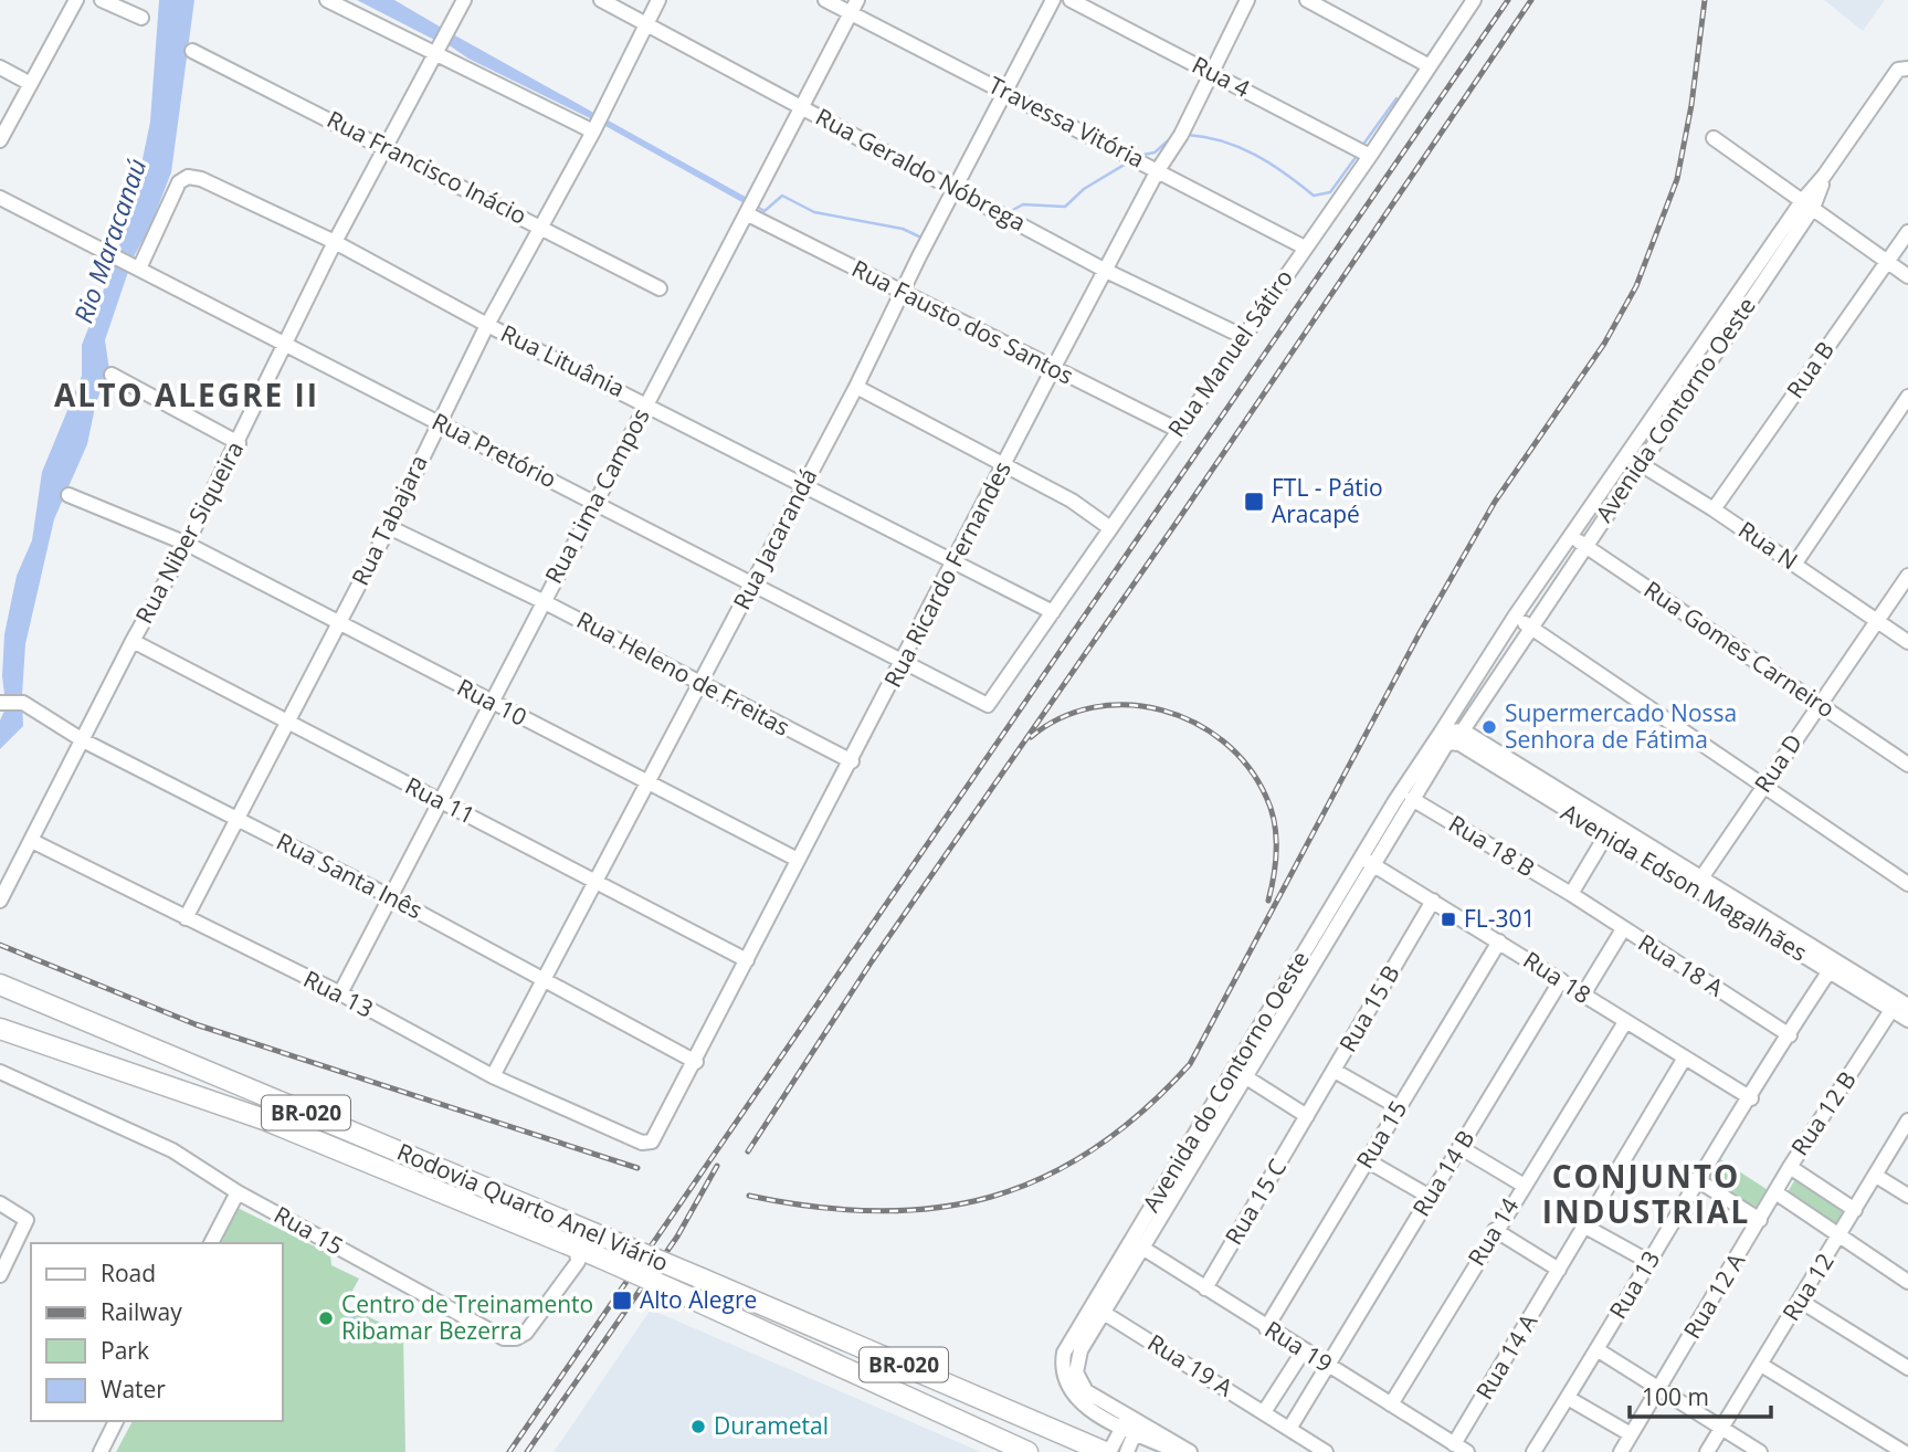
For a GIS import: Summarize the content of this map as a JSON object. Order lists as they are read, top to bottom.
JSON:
{
  "streets": {
    "highway": ["BR-020", "Rodovia Quarto Anel Viário"],
    "street": [
      "Rua 4",
      "Travessa Vitória",
      "Rua Francisco Inácio",
      "Rua Geraldo Nóbrega",
      "Rua Fausto dos Santos",
      "Rua Manuel Sátiro",
      "Rua Lituânia",
      "Rua B",
      "Avenida Contorno Oeste",
      "Rua Pretório",
      "Rua Lima Campos",
      "Rua Tabajara",
      "Rua Niber Siqueira",
      "Rua Jacarandá",
      "Rua N",
      "Rua Ricardo Fernandes",
      "Rua Gomes Carneiro",
      "Rua Heleno de Freitas",
      "Rua 10",
      "Rua D",
      "Rua 11",
      "Rua 18 B",
      "Rua Santa Inês",
      "Avenida Edson Magalhães",
      "Rua 18 A",
      "Rua 18",
      "Rua 13",
      "Rua 15 B",
      "Avenida do Contorno Oeste",
      "Rua 12 B",
      "Rua 15",
      "Rua 14 B",
      "Rua 15 C",
      "Rua 14",
      "Rua 12",
      "Rua 12 A",
      "Rua 19",
      "Rua 14 A",
      "Rua 19 A"
    ]
  },
  "crossings": [
    ["Rua 4", "Rua Manuel Sátiro"],
    ["Rua 4", "Rua Ricardo Fernandes"],
    ["Travessa Vitória", "Rua Manuel Sátiro"],
    ["Travessa Vitória", "Rua Lima Campos"],
    ["Travessa Vitória", "Rua Jacarandá"],
    ["Travessa Vitória", "Rua Ricardo Fernandes"],
    ["Rua Francisco Inácio", "Rua Tabajara"],
    ["Rua Francisco Inácio", "Rua Niber Siqueira"],
    ["Rua Geraldo Nóbrega", "Rua Manuel Sátiro"],
    ["Rua Geraldo Nóbrega", "Rua Lima Campos"],
    ["Rua Geraldo Nóbrega", "Rua Tabajara"],
    ["Rua Geraldo Nóbrega", "Rua Jacarandá"],
    ["Rua Geraldo Nóbrega", "Rua Ricardo Fernandes"],
    ["Rua Fausto dos Santos", "Rua Manuel Sátiro"],
    ["Rua Fausto dos Santos", "Rua Lima Campos"],
    ["Rua Fausto dos Santos", "Rua Jacarandá"],
    ["Rua Fausto dos Santos", "Rua Ricardo Fernandes"],
    ["Rua Manuel Sátiro", "Rua Lituânia"],
    ["Rua Manuel Sátiro", "Rua Pretório"],
    ["Rua Lituânia", "Rua Pretório"],
    ["Rua Lituânia", "Rua Lima Campos"],
    ["Rua Lituânia", "Rua Tabajara"],
    ["Rua Lituânia", "Rua Niber Siqueira"],
    ["Rua Lituânia", "Rua Jacarandá"],
    ["Rua Lituânia", "Rua Ricardo Fernandes"],
    ["Rua B", "Rua N"],
    ["Avenida Contorno Oeste", "Rua N"],
    ["Avenida Contorno Oeste", "Rua Gomes Carneiro"],
    ["Avenida Contorno Oeste", "Avenida Edson Magalhães"],
    ["Avenida Contorno Oeste", "Avenida do Contorno Oeste"],
    ["Rua Pretório", "Rua Lima Campos"],
    ["Rua Pretório", "Rua Tabajara"],
    ["Rua Pretório", "Rua Niber Siqueira"],
    ["Rua Pretório", "Rua Jacarandá"],
    ["Rua Pretório", "Rua Ricardo Fernandes"],
    ["Rua Lima Campos", "Rua Heleno de Freitas"],
    ["Rua Lima Campos", "Rua 10"],
    ["Rua Lima Campos", "Rua 11"],
    ["Rua Lima Campos", "Rua Santa Inês"],
    ["Rua Lima Campos", "Rua 13"],
    ["Rua Tabajara", "Rua Heleno de Freitas"],
    ["Rua Tabajara", "Rua 10"],
    ["Rua Tabajara", "Rua 11"],
    ["Rua Tabajara", "Rua Santa Inês"],
    ["Rua Tabajara", "Rua 13"],
    ["Rua Niber Siqueira", "Rua 10"],
    ["Rua Niber Siqueira", "Rua 11"],
    ["Rua Niber Siqueira", "Rua Santa Inês"],
    ["Rua Niber Siqueira", "Rua 13"],
    ["Rua Jacarandá", "Rua Heleno de Freitas"],
    ["Rua Jacarandá", "Rua 10"],
    ["Rua Jacarandá", "Rua 11"],
    ["Rua Jacarandá", "Rua Santa Inês"],
    ["Rua Jacarandá", "Rua 13"],
    ["Rua N", "Rua D"],
    ["Rua Ricardo Fernandes", "Rua Heleno de Freitas"],
    ["Rua Ricardo Fernandes", "Rua 10"],
    ["Rua Ricardo Fernandes", "Rua 11"],
    ["Rua Ricardo Fernandes", "Rua Santa Inês"],
    ["Rua Ricardo Fernandes", "Rua 13"],
    ["Rua Gomes Carneiro", "Rua D"],
    ["Rua D", "Avenida Edson Magalhães"],
    ["Rua 18 B", "Rua 18 A"],
    ["Rua 18 B", "Avenida do Contorno Oeste"],
    ["Avenida Edson Magalhães", "Rua 13"],
    ["Avenida Edson Magalhães", "Avenida do Contorno Oeste"],
    ["Avenida Edson Magalhães", "Rua 12 B"],
    ["Rua 18 A", "Rua 13"],
    ["Rua 18", "Rua 13"],
    ["Rua 18", "Rua 15 B"],
    ["Rua 18", "Avenida do Contorno Oeste"],
    ["Rua 18", "Rua 15"],
    ["Rua 18", "Rua 14 B"],
    ["Rua 18", "Rua 14"],
    ["Rua 18", "Rua 14 A"],
    ["Rua 15 B", "Rua 15 C"],
    ["Avenida do Contorno Oeste", "Rua 19"],
    ["Avenida do Contorno Oeste", "Rua 19 A"],
    ["Rua 12 B", "Rua 12 A"],
    ["Rua 15", "Rodovia Quarto Anel Viário"],
    ["Rua 15", "Rua 19"],
    ["Rua 14 B", "Rua 19"],
    ["Rua 14 B", "Rua 19 A"],
    ["Rua 15 C", "Rua 19"],
    ["Rua 14", "Rua 19"],
    ["Rua 19", "Rua 14 A"]
  ],
  "districts": ["ALTO ALEGRE II", "CONJUNTO INDUSTRIAL"],
  "water": ["Rio Maracanaú"],
  "places": {
    "transit": ["FTL - Pátio Aracapé", "FL-301", "Alto Alegre"],
    "other": ["Supermercado Nossa Senhora de Fátima", "Centro de Treinamento Ribamar Bezerra", "Durametal"]
  },
  "legend": [
    "Road",
    "Railway",
    "Park",
    "Water"
  ],
  "scale_bar": "100 m"
}
